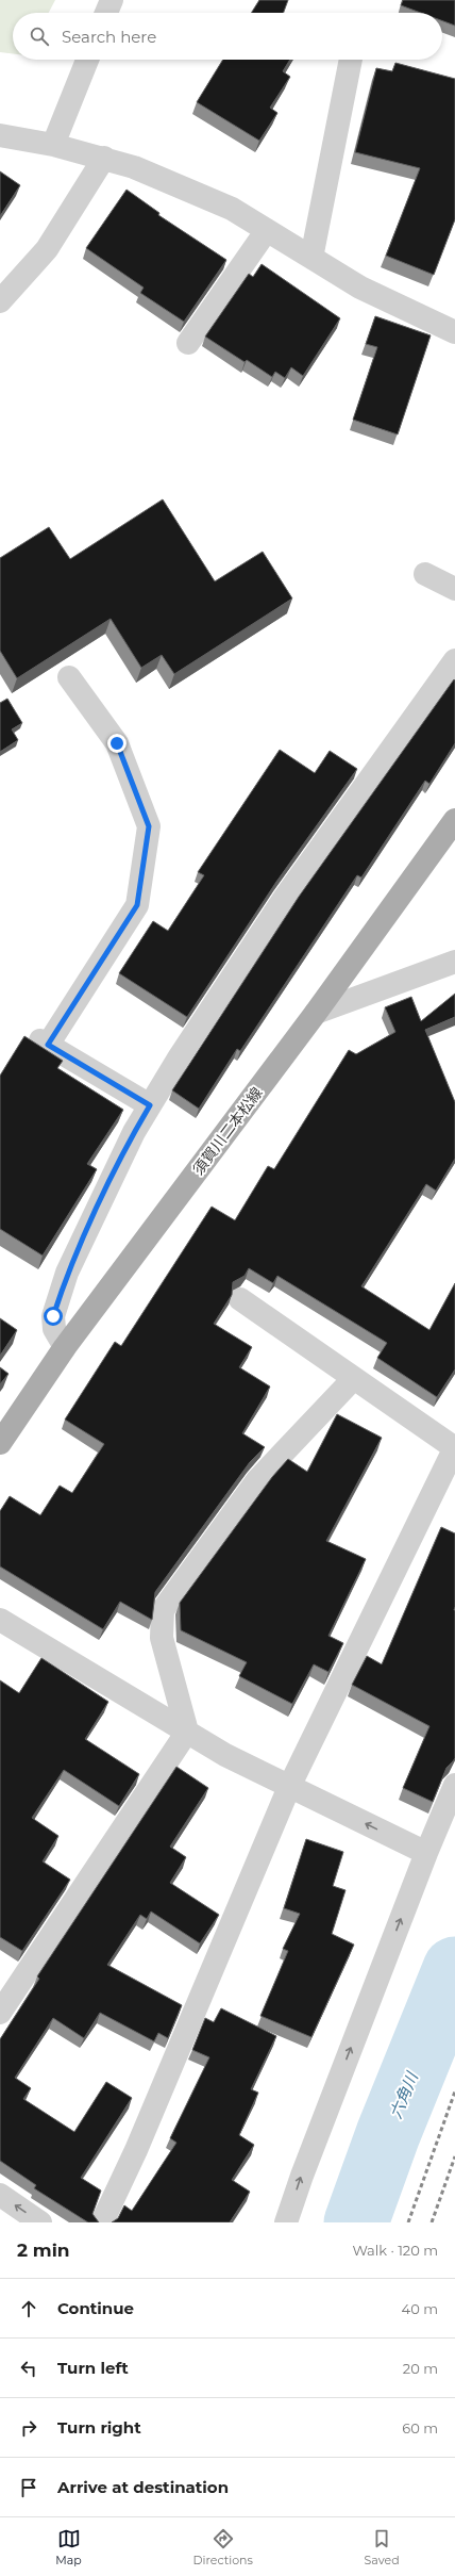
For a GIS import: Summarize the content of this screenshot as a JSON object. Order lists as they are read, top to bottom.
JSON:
{
  "streets": {
    "main road": ["須賀川二本松線"]
  },
  "water": ["六角川"],
  "page": {
    "search": "Search here",
    "heading": ["2 min", "Walk · 120 m"],
    "list": [
      ["Continue", "40 m"],
      ["Turn left", "20 m"],
      ["Turn right", "60 m"],
      "Arrive at destination"
    ],
    "nav": ["Map", "Directions", "Saved"]
  }
}
